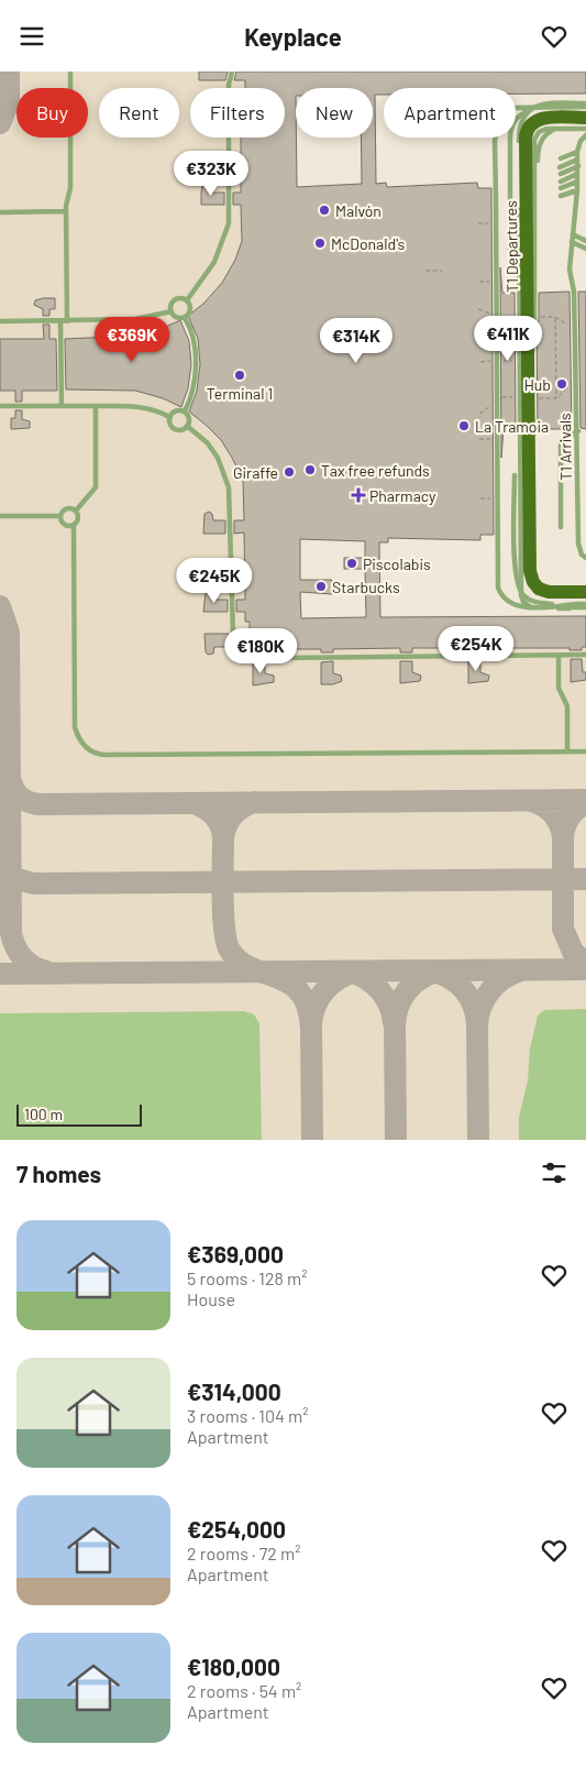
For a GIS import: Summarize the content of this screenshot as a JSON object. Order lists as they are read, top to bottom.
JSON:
{
  "streets": {
    "main road": ["T1 Departures"],
    "lane": ["T1 Arrivals"]
  },
  "places": {
    "other": [
      "Malvón",
      "McDonald's",
      "Terminal 1",
      "Hub",
      "La Tramoia",
      "Tax free refunds",
      "Giraffe",
      "Piscolabis",
      "Starbucks"
    ],
    "health": ["Pharmacy"]
  },
  "scale_bar": "100 m",
  "page": {
    "header": "Keyplace",
    "chip": [
      "Buy",
      "Rent",
      "Filters",
      "New",
      "Apartment"
    ],
    "price": [
      "€323K",
      "€411K",
      "€369K",
      "€314K",
      "€245K",
      "€254K",
      "€180K"
    ],
    "scale": "100 m",
    "heading": "7 homes",
    "list": [
      {
        "name": "€369,000",
        "note": "5 rooms · 128 m² · House"
      },
      {
        "name": "€314,000",
        "note": "3 rooms · 104 m² · Apartment"
      },
      {
        "name": "€254,000",
        "note": "2 rooms · 72 m² · Apartment"
      },
      {
        "name": "€180,000",
        "note": "2 rooms · 54 m² · Apartment"
      }
    ]
  }
}
